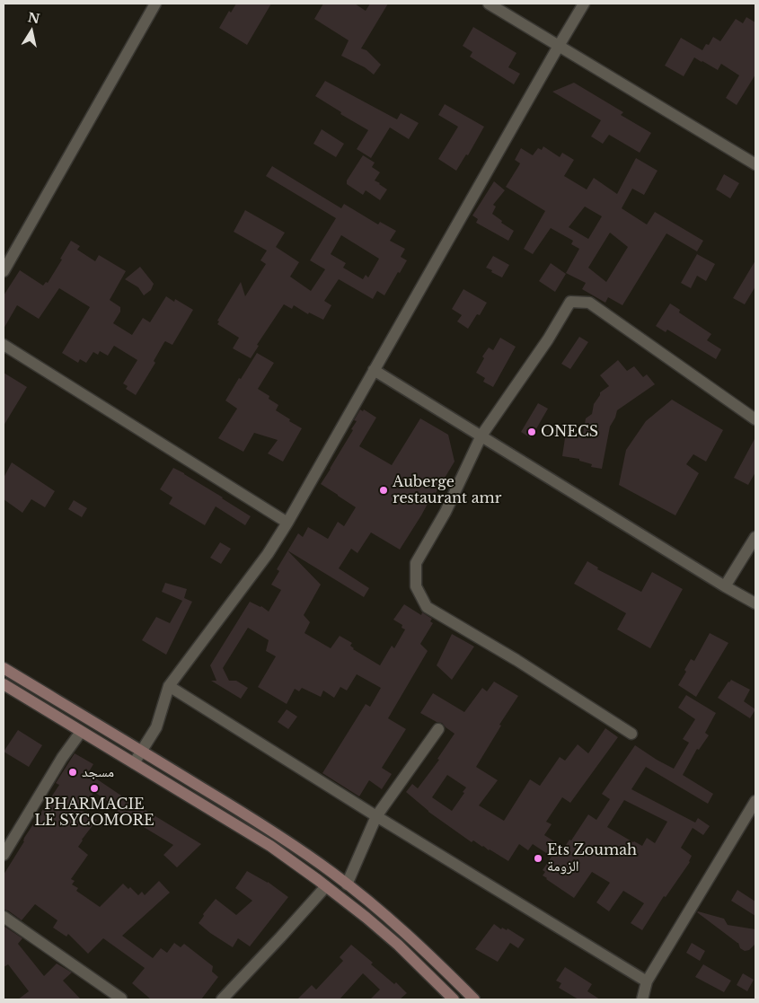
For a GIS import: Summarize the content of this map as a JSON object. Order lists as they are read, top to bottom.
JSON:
{
  "places": [
    "ONECS",
    "Auberge restaurant amr",
    "مسجد",
    "PHARMACIE LE SYCOMORE",
    "Ets Zoumah الزومة"
  ],
  "north": "top"
}
